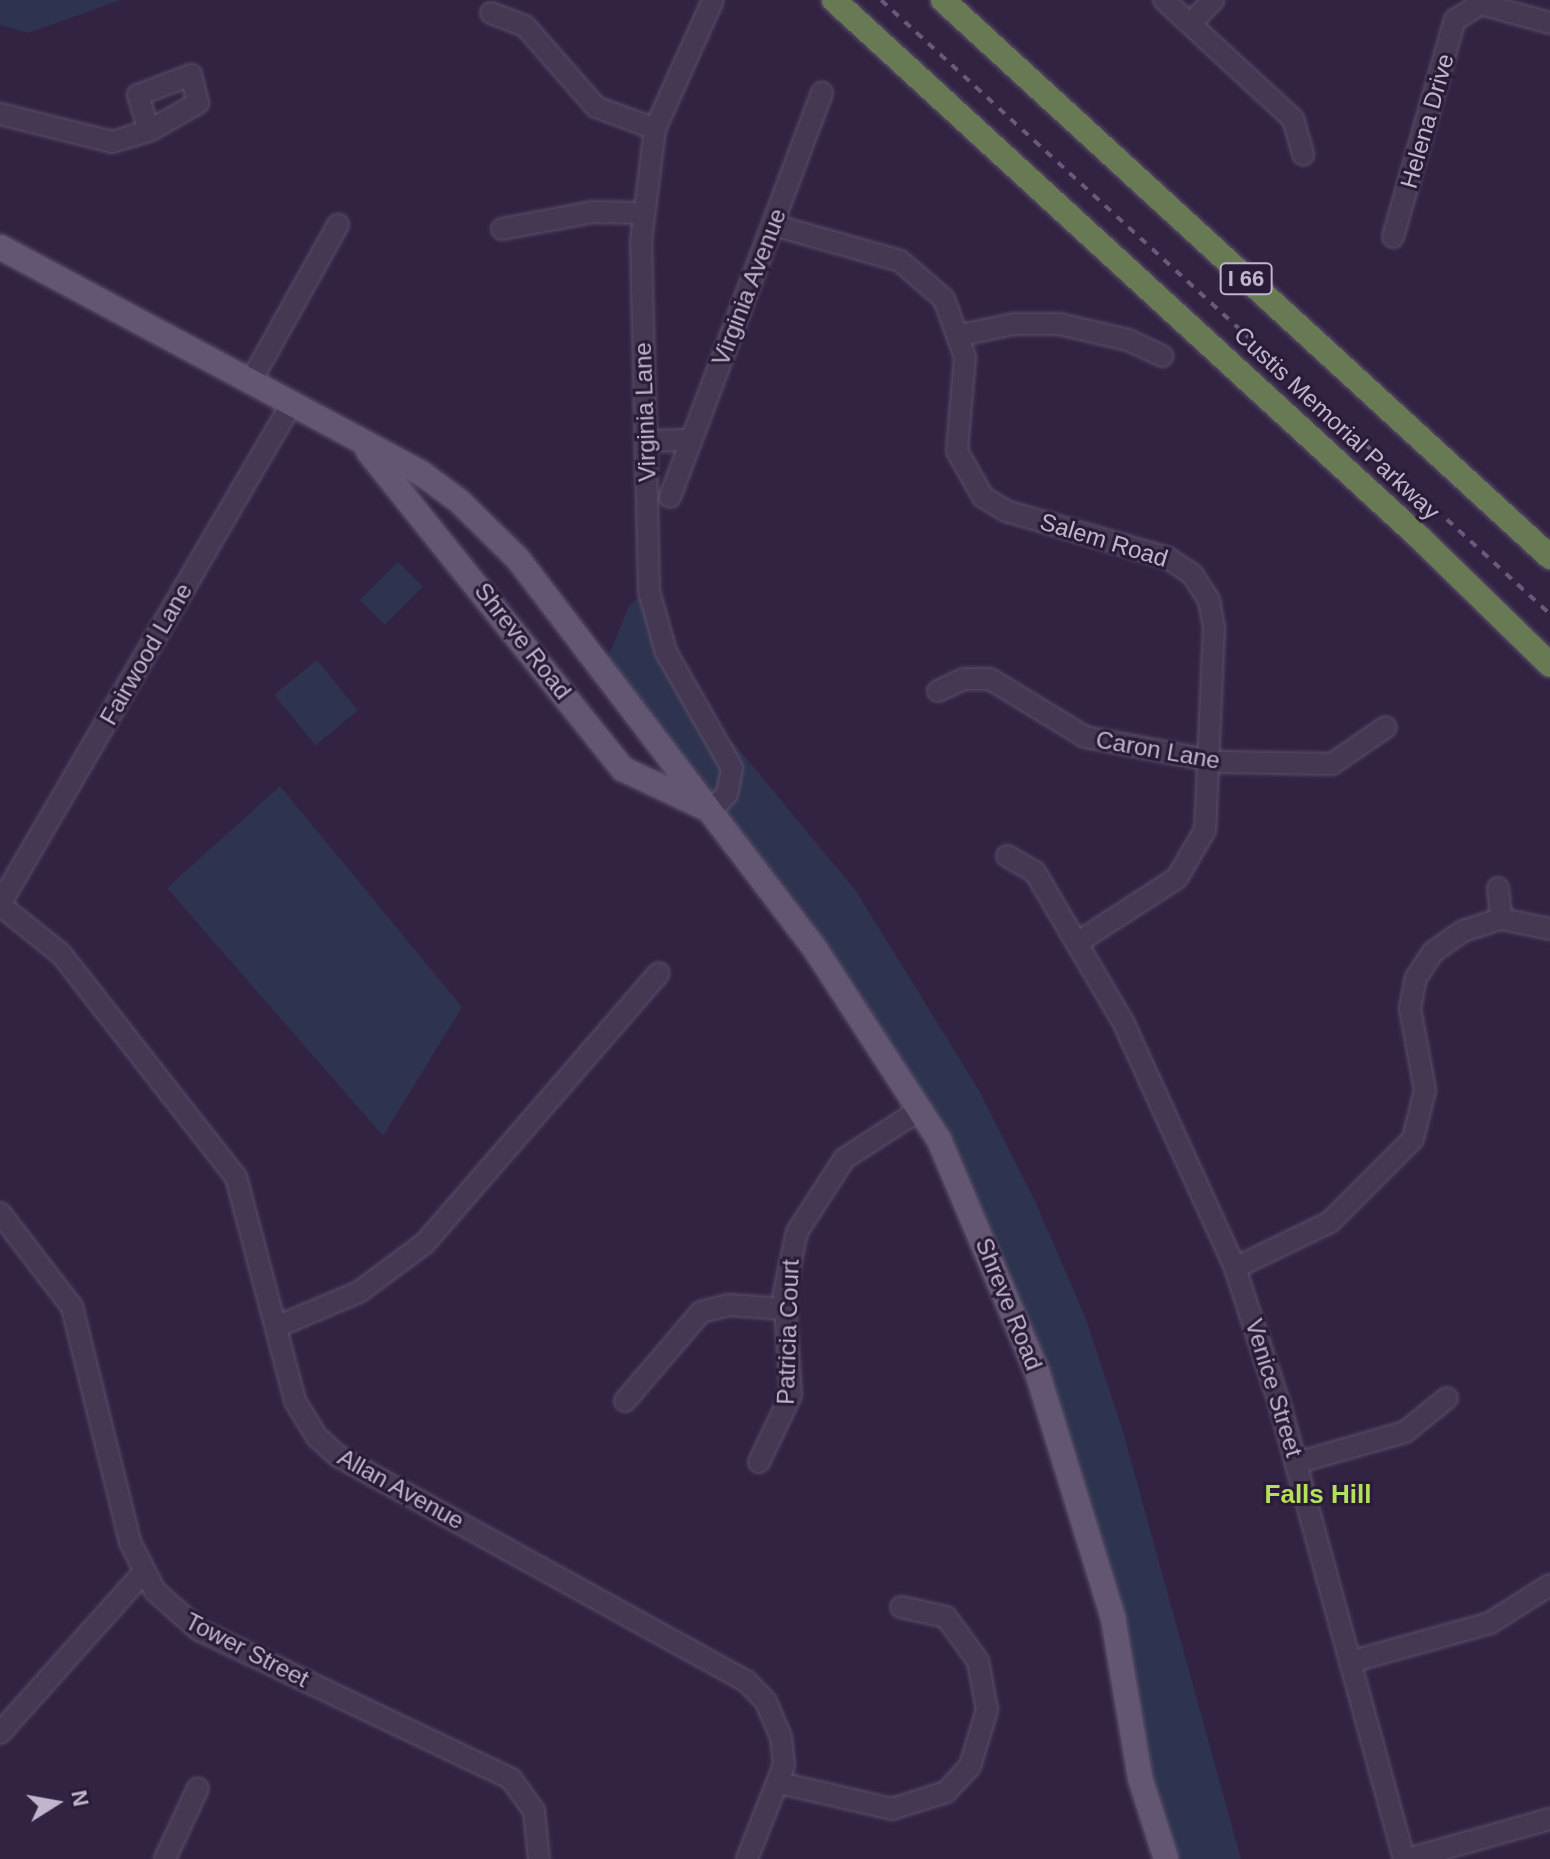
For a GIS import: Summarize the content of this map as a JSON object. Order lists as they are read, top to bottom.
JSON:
{
  "streets": {
    "highway": ["I 66", "Custis Memorial Parkway"],
    "main road": ["Shreve Road"],
    "street": [
      "Helena Drive",
      "Virginia Avenue",
      "Virginia Lane",
      "Salem Road",
      "Fairwood Lane",
      "Caron Lane",
      "Patricia Court",
      "Venice Street",
      "Allan Avenue",
      "Tower Street"
    ]
  },
  "crossings": [
    ["Virginia Avenue", "Salem Road"],
    ["Virginia Lane", "Shreve Road"],
    ["Salem Road", "Caron Lane"],
    ["Salem Road", "Venice Street"],
    ["Shreve Road", "Fairwood Lane"],
    ["Shreve Road", "Patricia Court"],
    ["Fairwood Lane", "Allan Avenue"]
  ],
  "districts": ["Falls Hill"],
  "north": "right"
}
